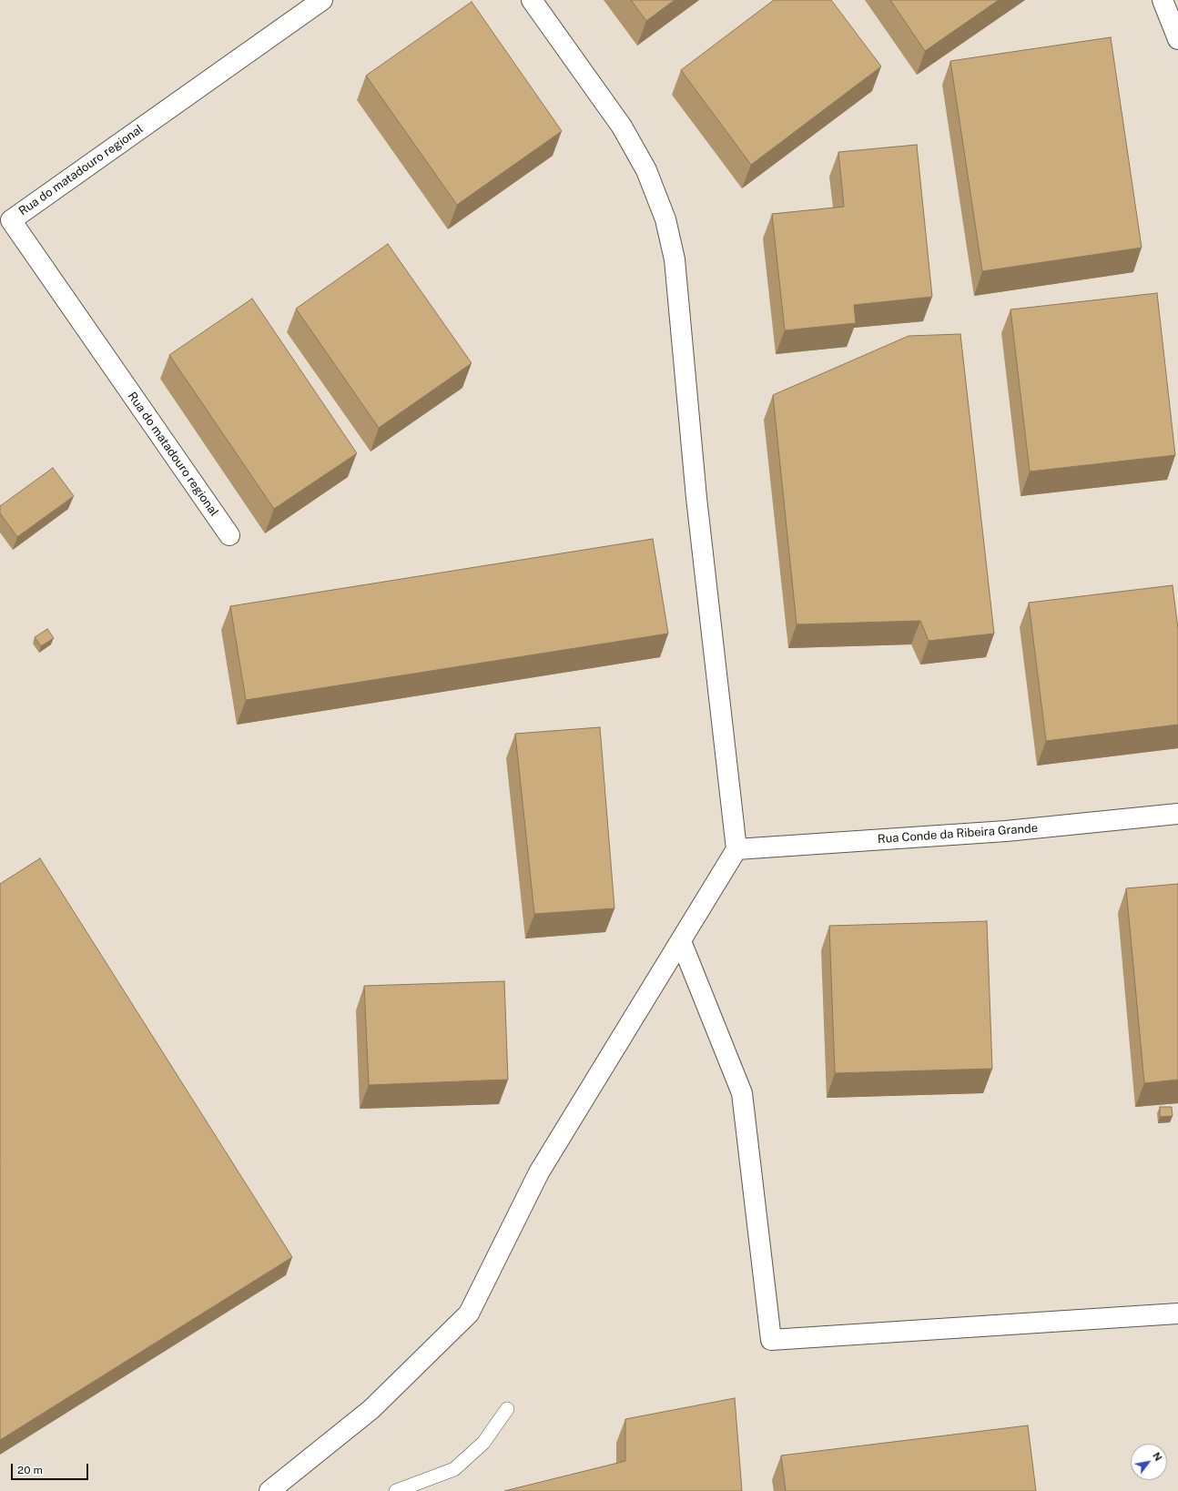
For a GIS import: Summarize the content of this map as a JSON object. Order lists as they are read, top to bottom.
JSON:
{
  "streets": {
    "street": ["Rua do matadouro regional", "Rua Conde da Ribeira Grande"]
  },
  "scale_bar": "20 m",
  "north": "top right"
}
